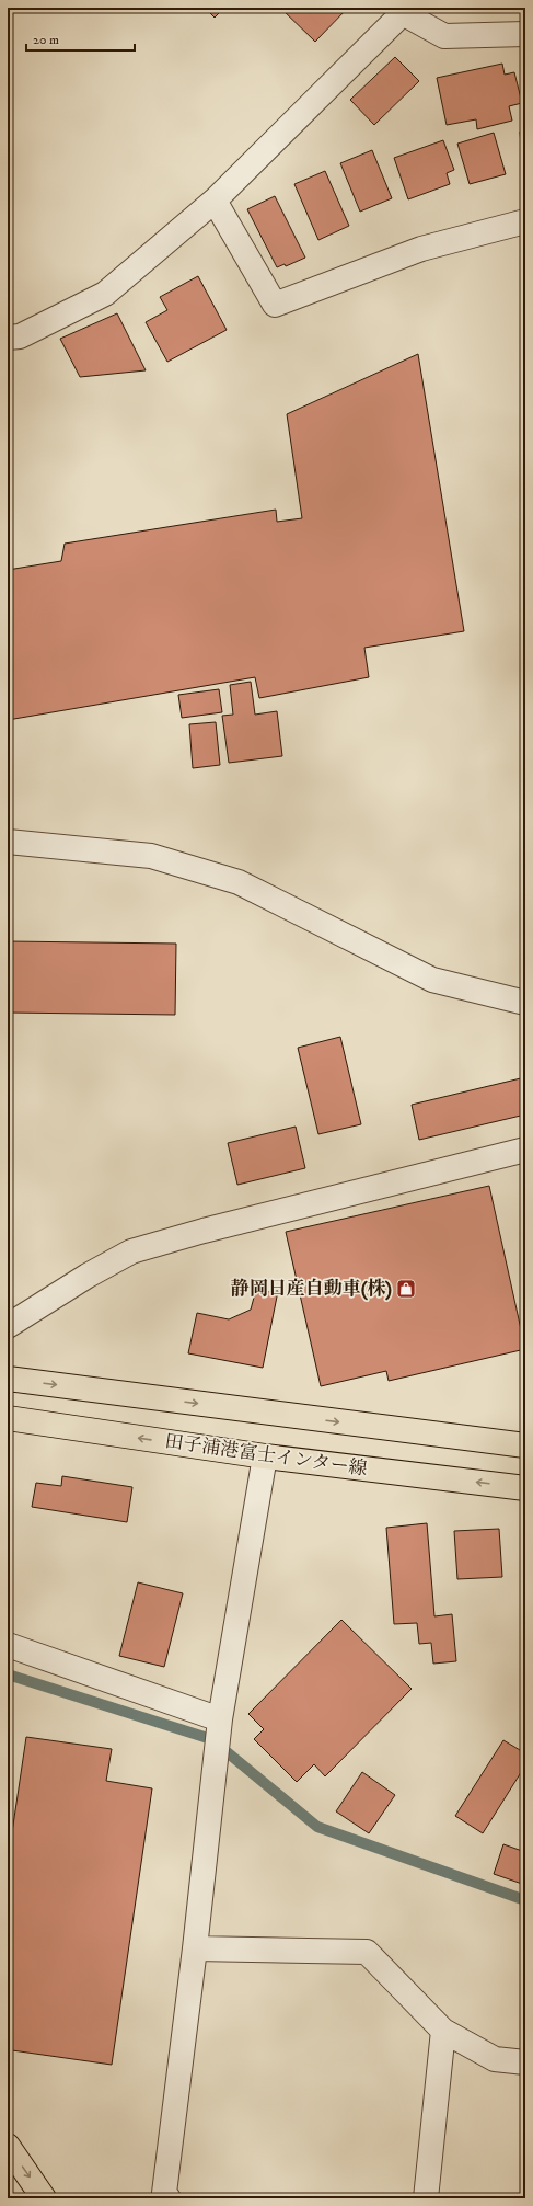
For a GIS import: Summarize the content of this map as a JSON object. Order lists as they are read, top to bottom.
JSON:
{
  "streets": {
    "main road": ["田子浦港富士インター線"]
  },
  "places": {
    "shop": ["静岡日産自動車(株)"]
  },
  "scale_bar": "20 m"
}
